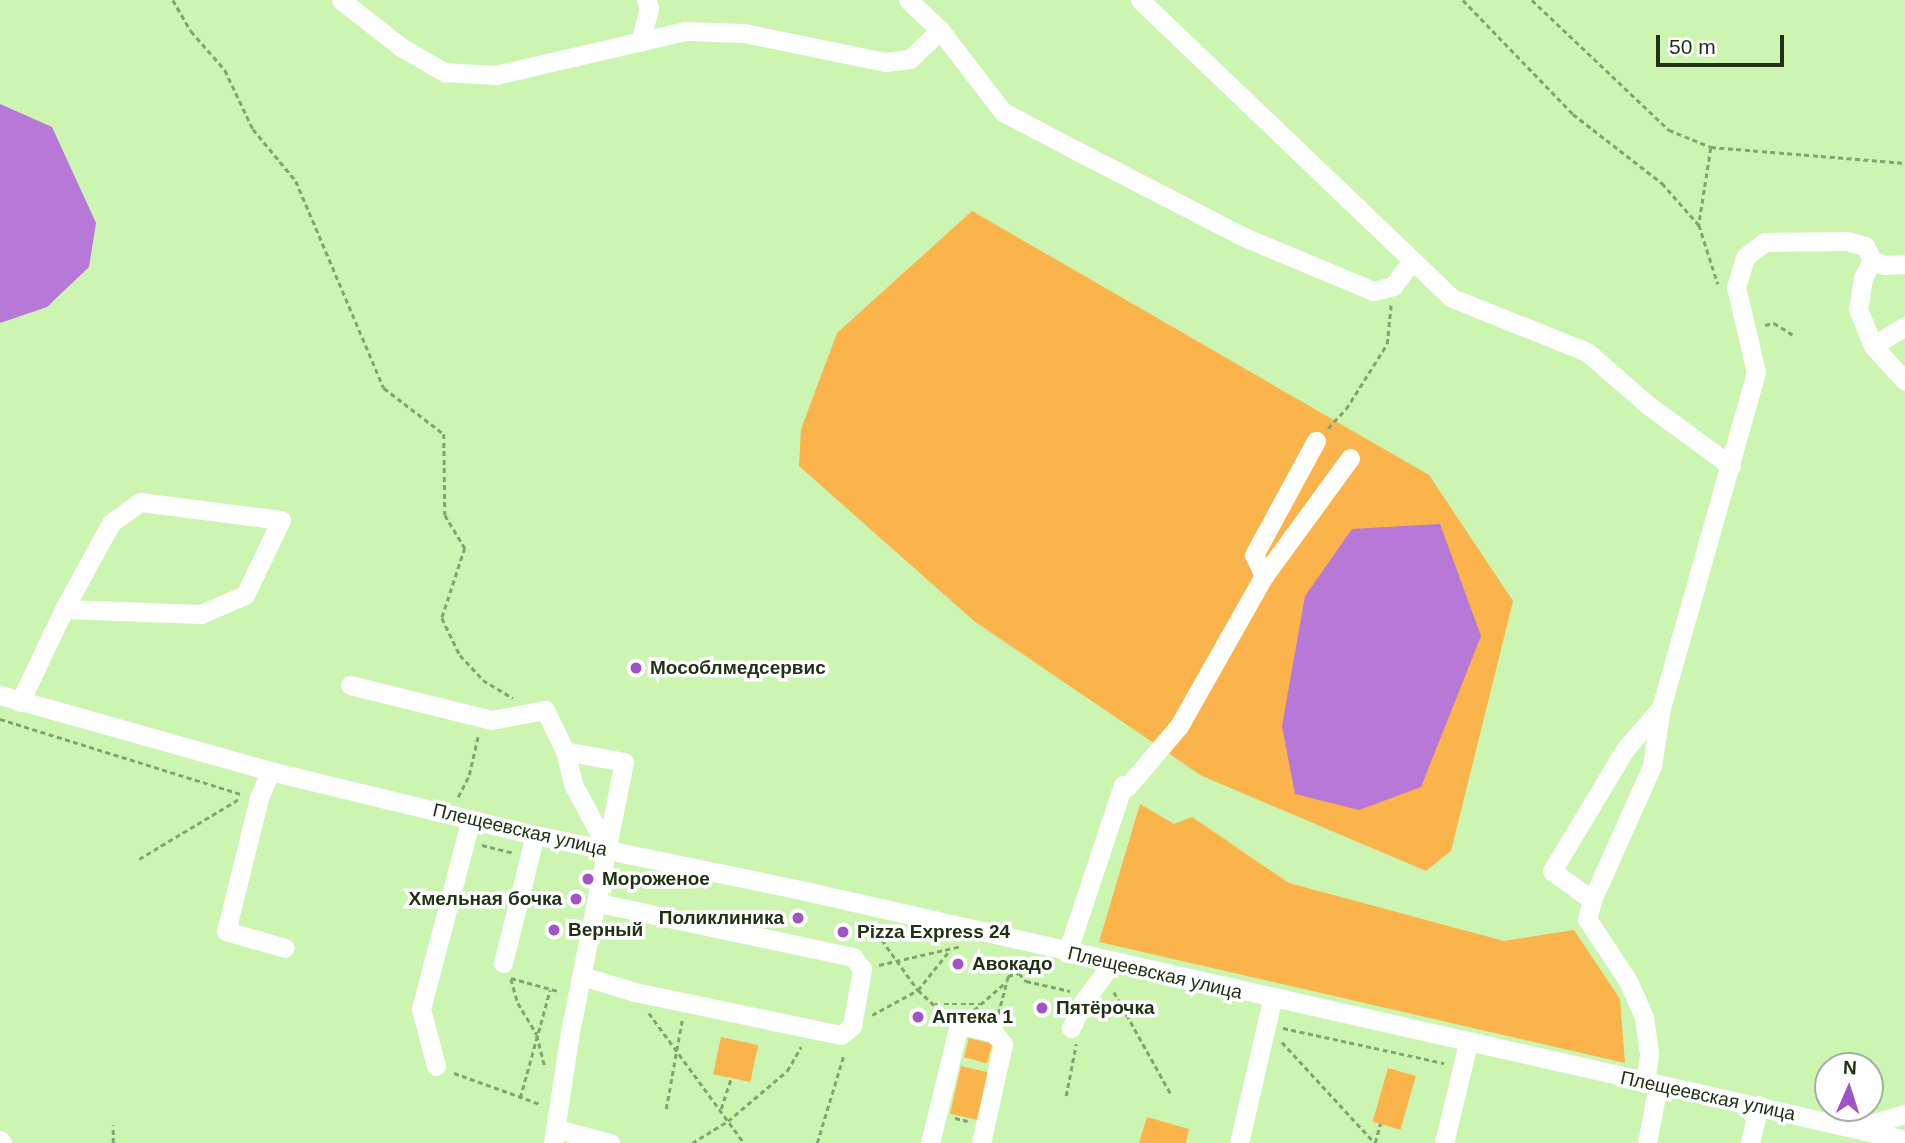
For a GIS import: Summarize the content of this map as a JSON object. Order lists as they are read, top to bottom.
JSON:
{
  "streets": {
    "street": ["Плещеевская улица"]
  },
  "places": [
    "Мособлмедсервис",
    "Мороженое",
    "Хмельная бочка",
    "Поликлиника",
    "Верный",
    "Pizza Express 24",
    "Авокадо",
    "Пятёрочка",
    "Аптека 1"
  ],
  "scale_bar": "50 m",
  "north": "top"
}
